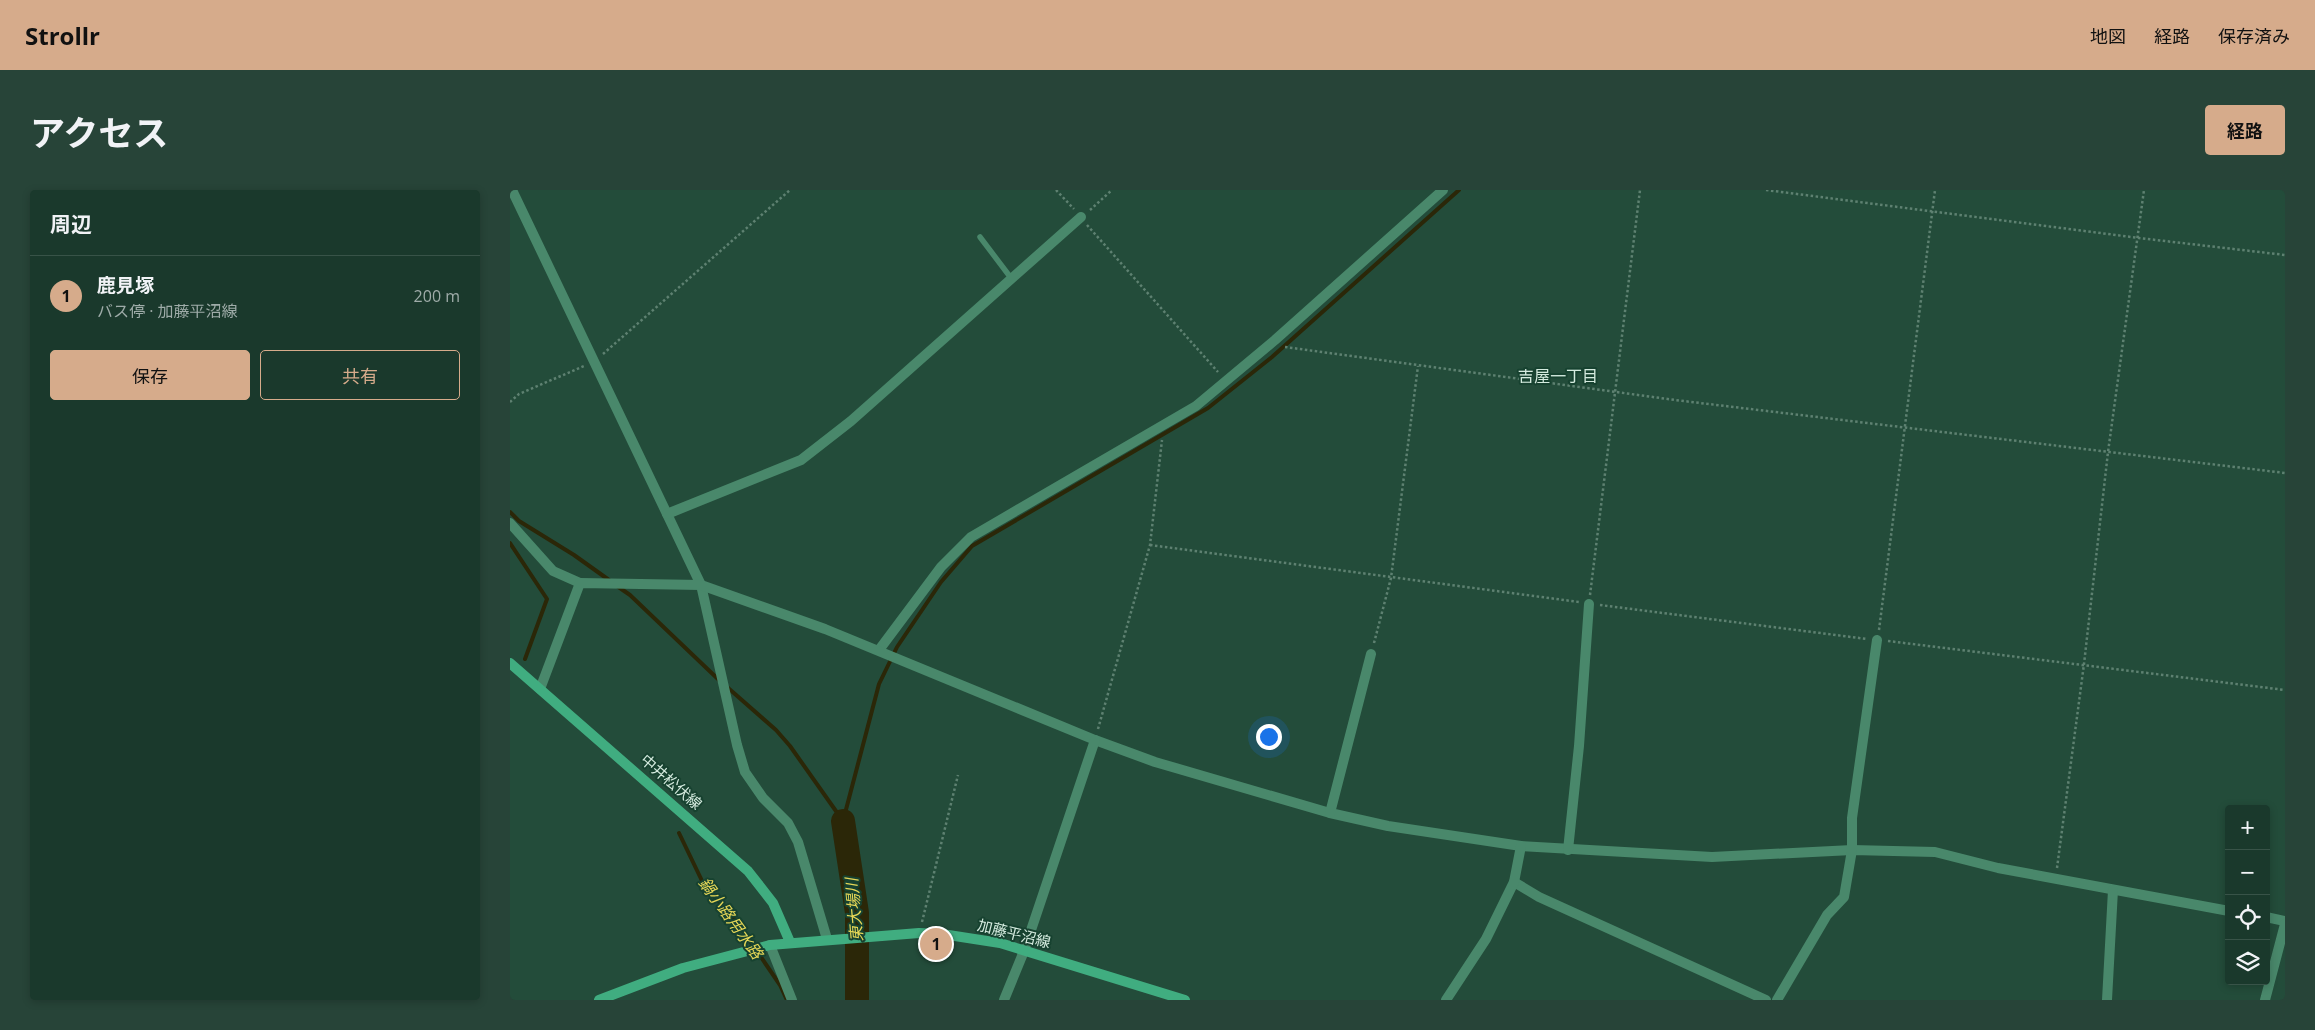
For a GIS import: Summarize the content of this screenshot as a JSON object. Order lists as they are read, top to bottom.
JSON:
{
  "streets": {
    "main road": ["中井松伏線", "加藤平沼線"]
  },
  "crossings": [
    ["中井松伏線", "加藤平沼線"]
  ],
  "districts": ["吉屋一丁目"],
  "water": ["東大場川", "鍋小路用水路"],
  "page": {
    "header": "Strollr",
    "nav": ["地図", "経路", "保存済み"],
    "title": "アクセス",
    "buttons": [
      "経路",
      ["保存", "共有"]
    ],
    "heading": "周辺",
    "list": [
      {
        "mark": "1",
        "name": "鹿見塚",
        "note": "バス停 · 加藤平沼線",
        "value": "200 m"
      }
    ],
    "map_buttons": ["+", "−"],
    "pins": "1"
  }
}
